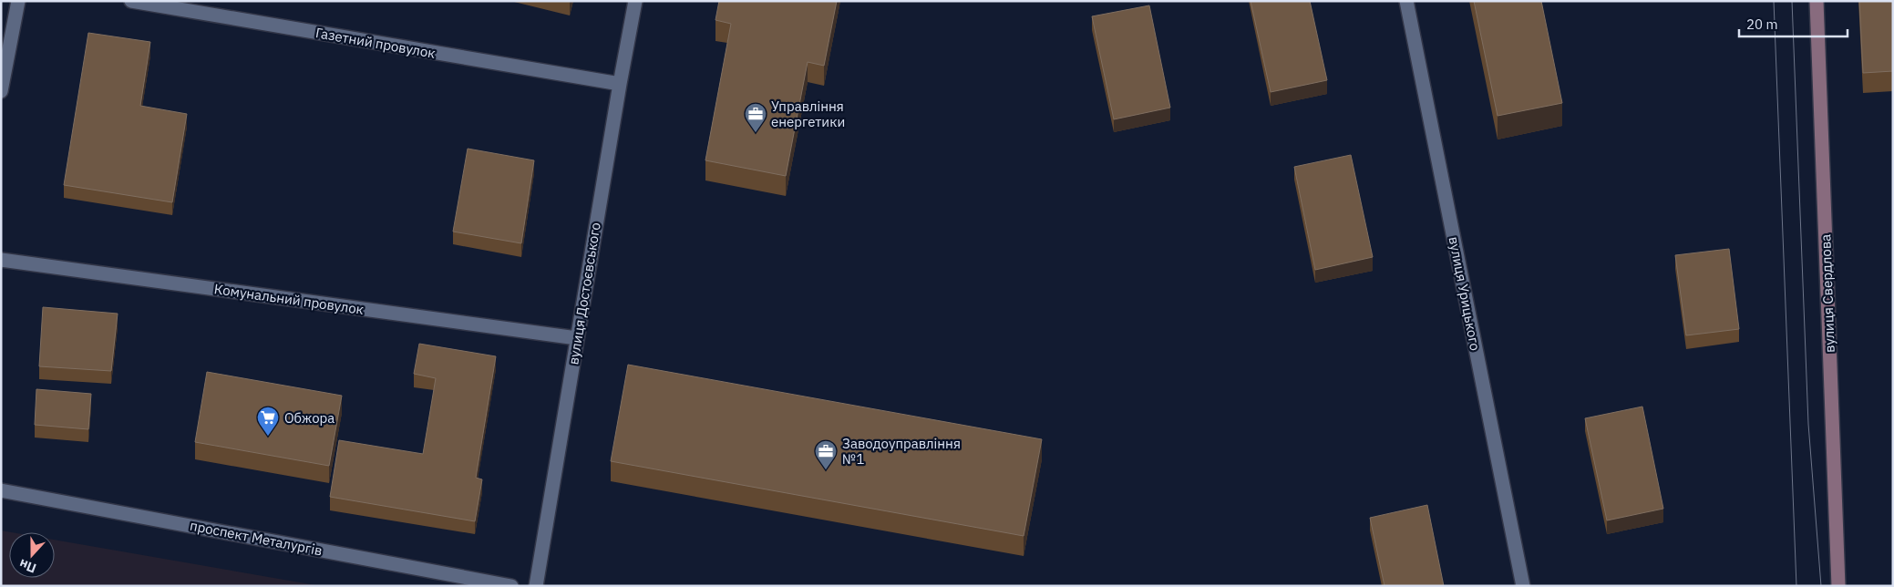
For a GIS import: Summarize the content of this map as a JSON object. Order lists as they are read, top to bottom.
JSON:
{
  "streets": {
    "street": [
      "Газетний провулок",
      "вулиця Достоєвського",
      "вулиця Урицького",
      "вулиця Свердлова",
      "Комунальний провулок",
      "проспект Металургів"
    ]
  },
  "crossings": [
    ["Газетний провулок", "вулиця Достоєвського"],
    ["вулиця Достоєвського", "Комунальний провулок"]
  ],
  "places": {
    "office": ["Управління енергетики", "Заводоуправління №1"],
    "supermarket": ["Обжора"]
  },
  "scale_bar": "20 m",
  "north": "bottom"
}
